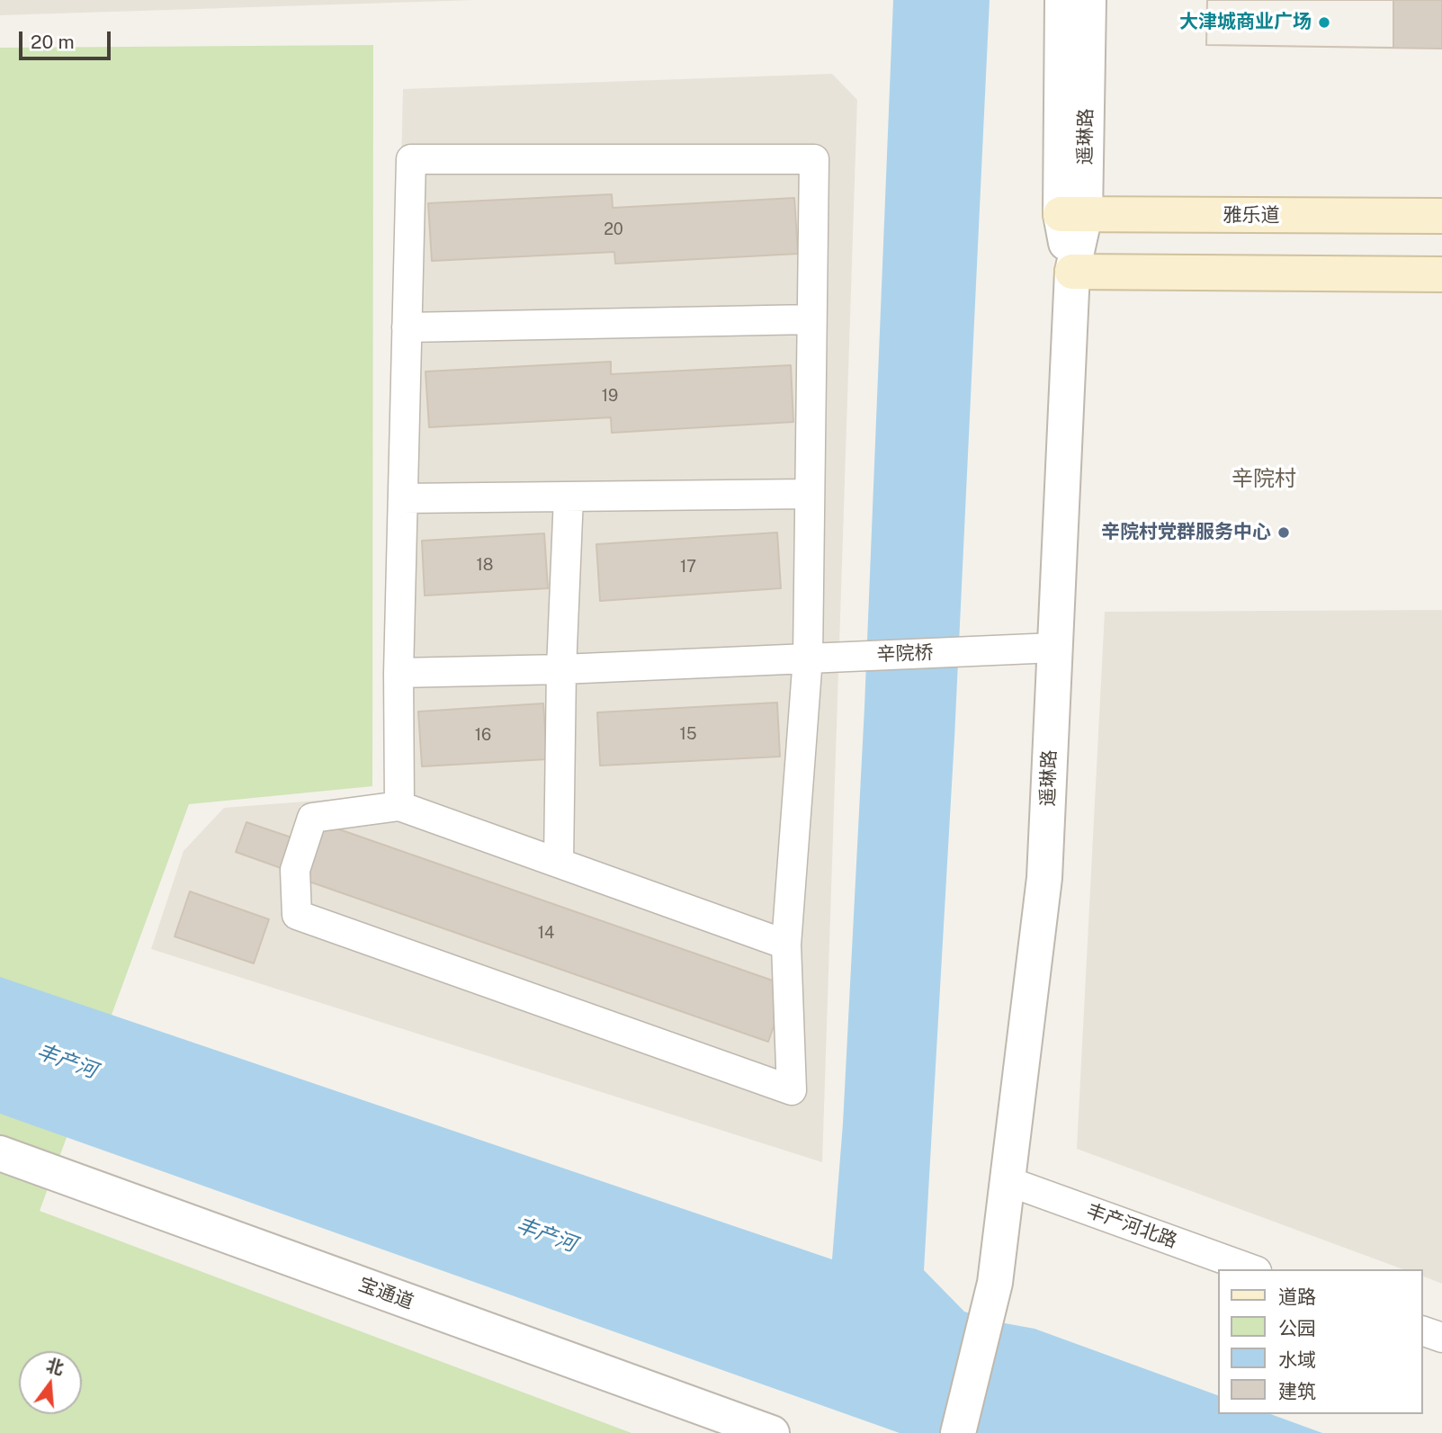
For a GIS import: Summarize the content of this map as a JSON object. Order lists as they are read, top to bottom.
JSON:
{
  "streets": {
    "main road": ["雅乐道"],
    "street": [
      "遥琳路",
      "辛院桥",
      "丰产河北路",
      "宝通道"
    ]
  },
  "crossings": [
    ["遥琳路", "雅乐道"],
    ["遥琳路", "辛院桥"],
    ["遥琳路", "丰产河北路"]
  ],
  "districts": ["辛院村"],
  "water": ["丰产河"],
  "places": ["大津城商业广场", "辛院村党群服务中心"],
  "house_numbers": [
    "20",
    "19",
    "18",
    "17",
    "15",
    "16",
    "14"
  ],
  "legend": [
    "道路",
    "公园",
    "水域",
    "建筑"
  ],
  "scale_bar": "20 m",
  "north": "top"
}
